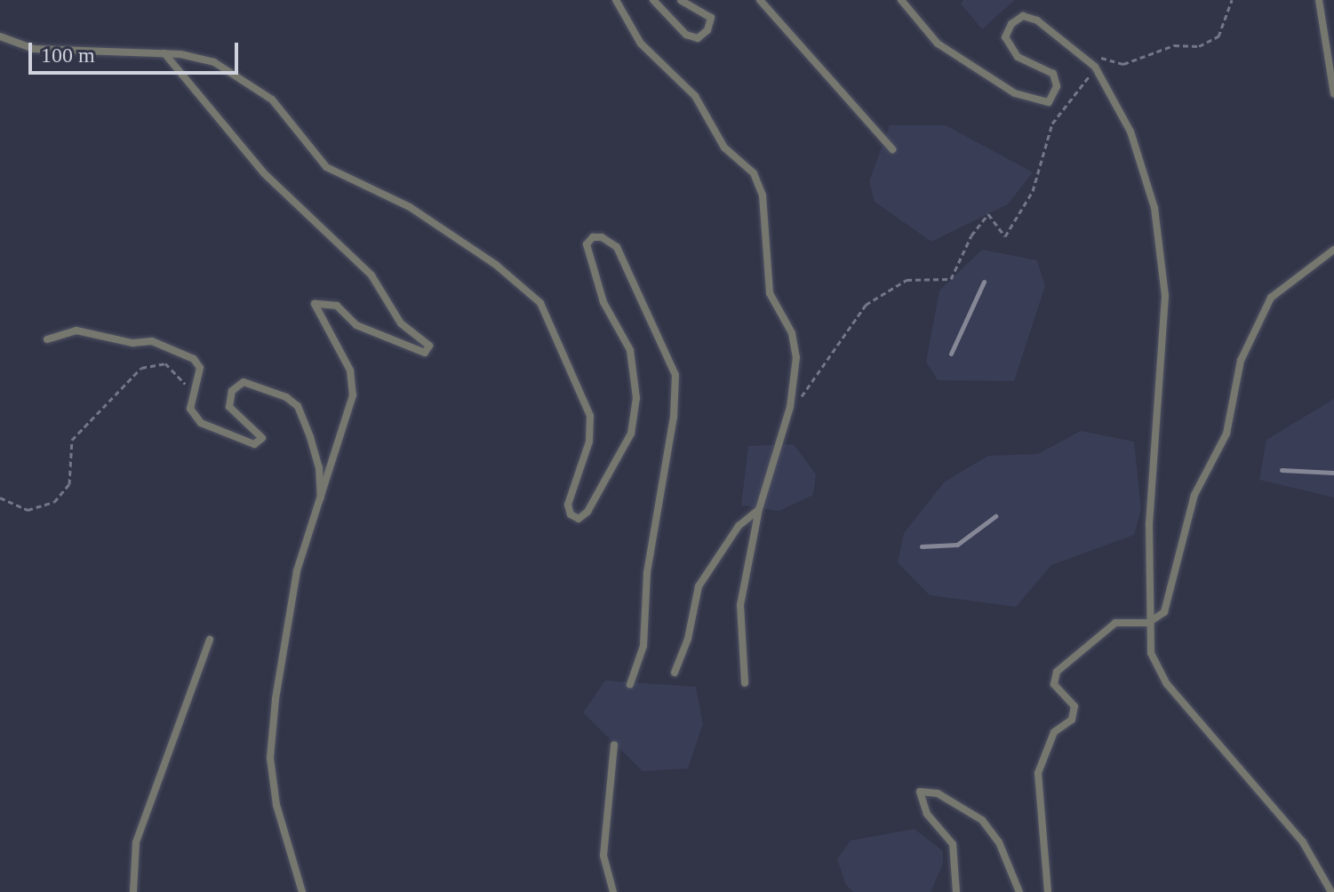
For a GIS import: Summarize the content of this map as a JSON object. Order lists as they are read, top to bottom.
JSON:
{
  "scale_bar": "100 m"
}
